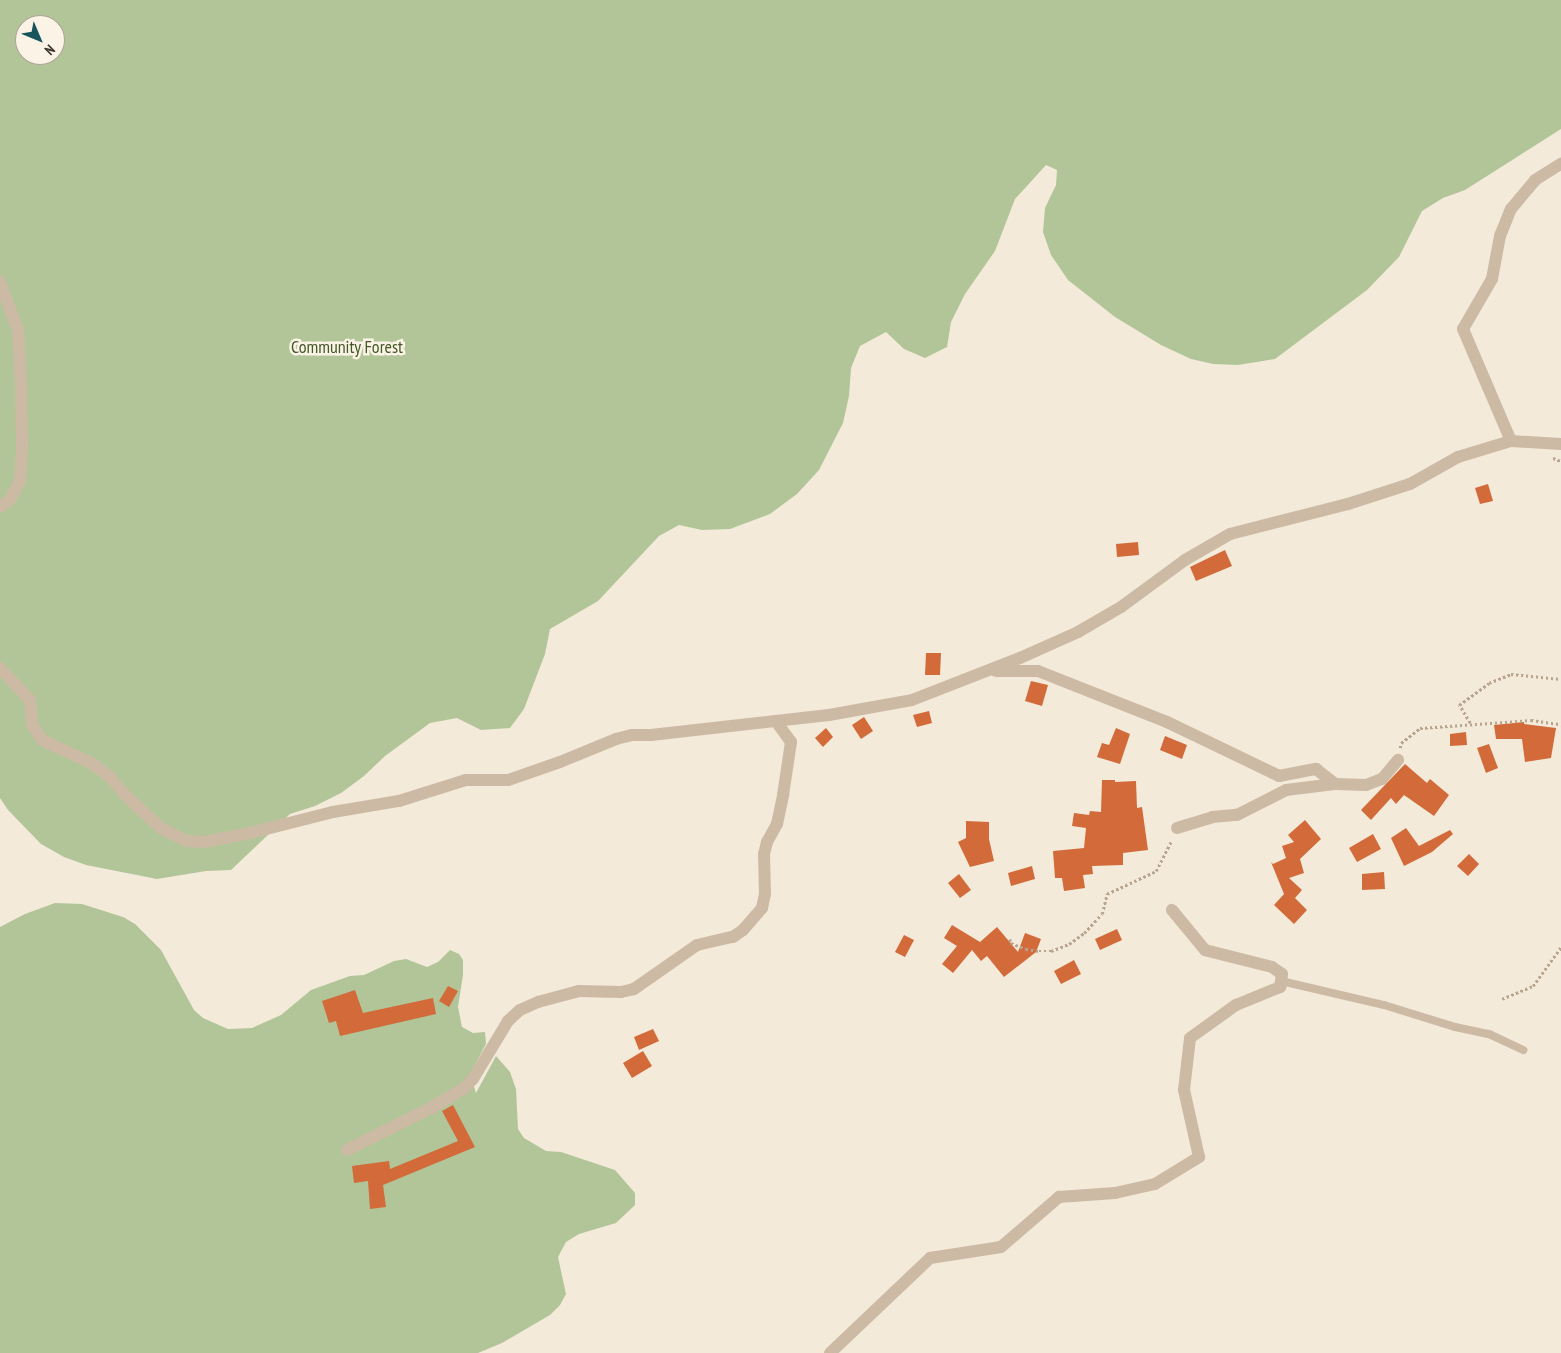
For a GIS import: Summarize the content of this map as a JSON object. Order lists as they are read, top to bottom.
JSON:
{
  "parks": ["Community Forest"],
  "north": "bottom right"
}
